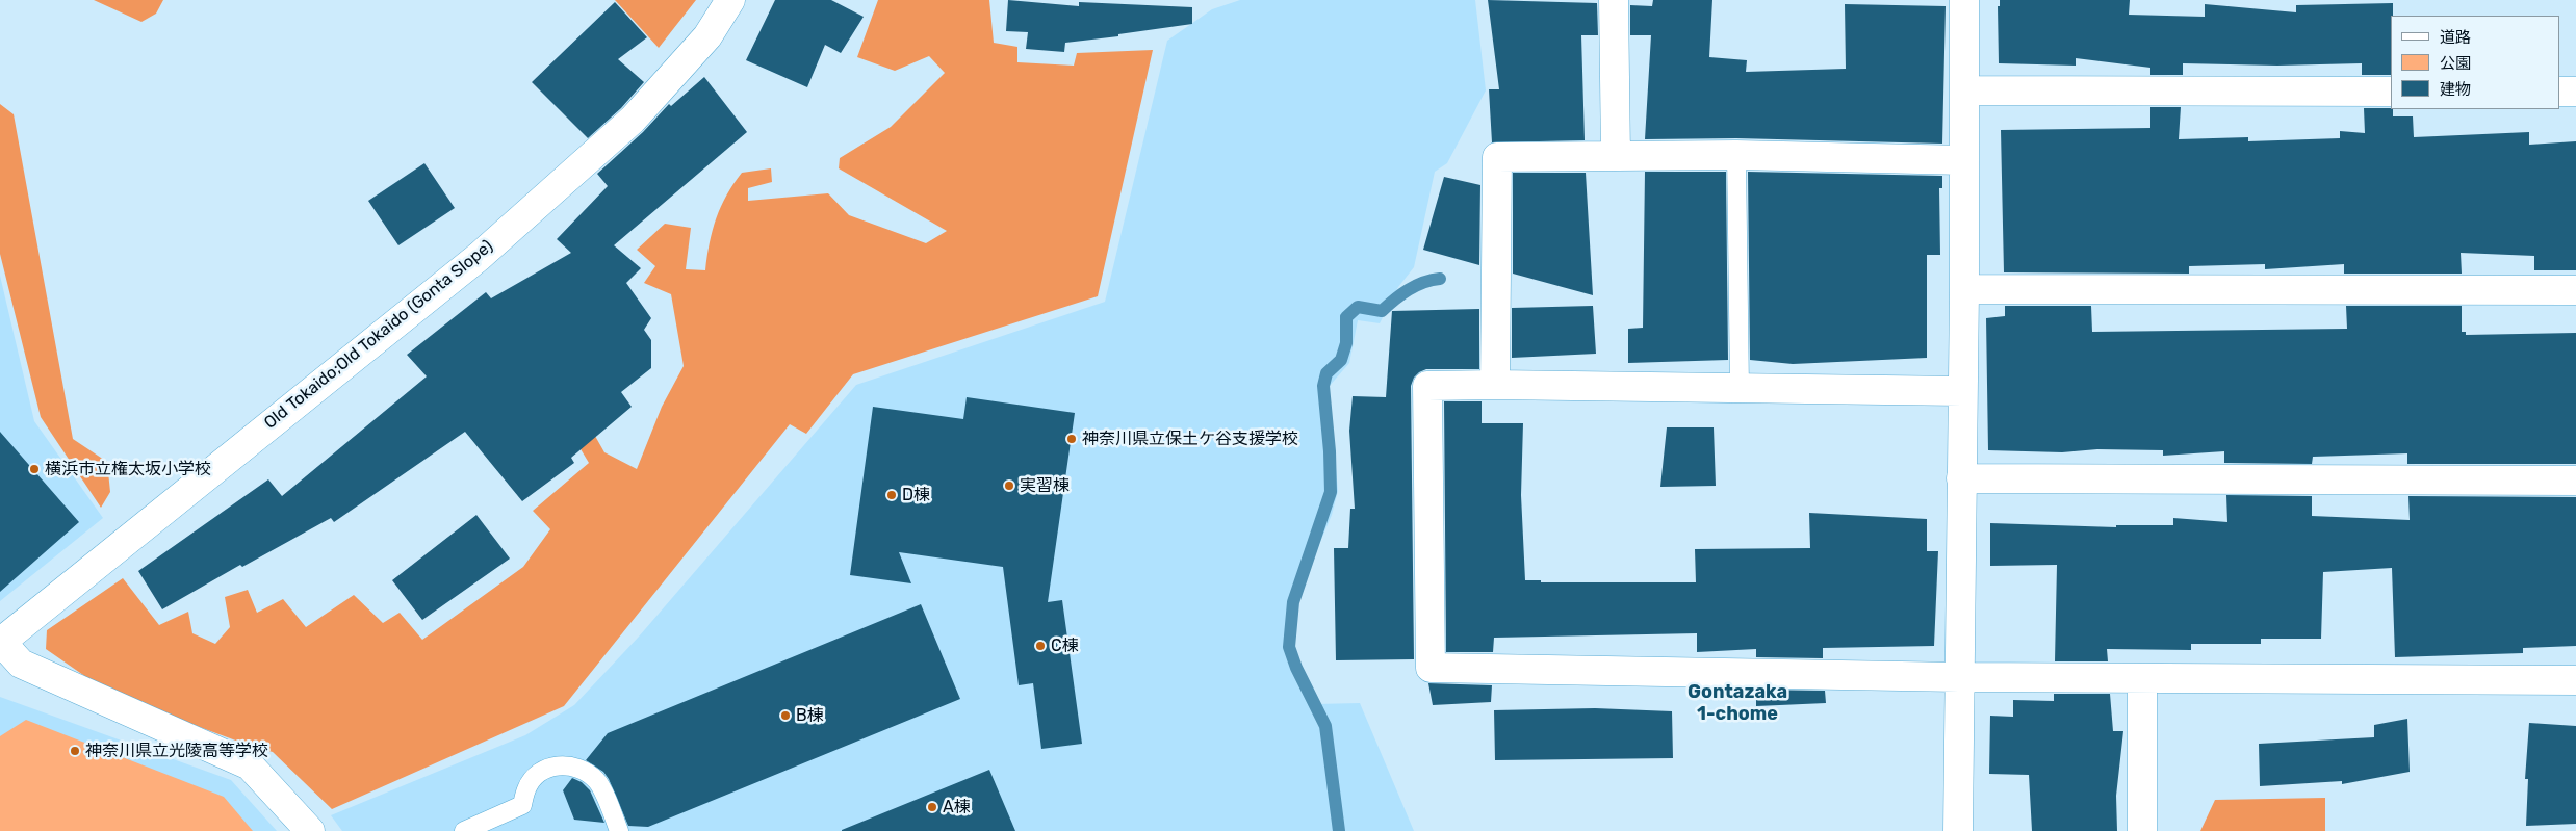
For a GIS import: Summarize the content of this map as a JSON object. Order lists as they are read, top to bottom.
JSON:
{
  "streets": {
    "street": ["Old Tokaido;Old Tokaido (Gonta Slope)"]
  },
  "districts": ["Gontazaka 1-chome"],
  "places": [
    "神奈川県立保土ケ谷支援学校",
    "横浜市立権太坂小学校",
    "実習棟",
    "D棟",
    "C棟",
    "B棟",
    "神奈川県立光陵高等学校",
    "A棟"
  ],
  "legend": ["道路", "公園", "建物"]
}
